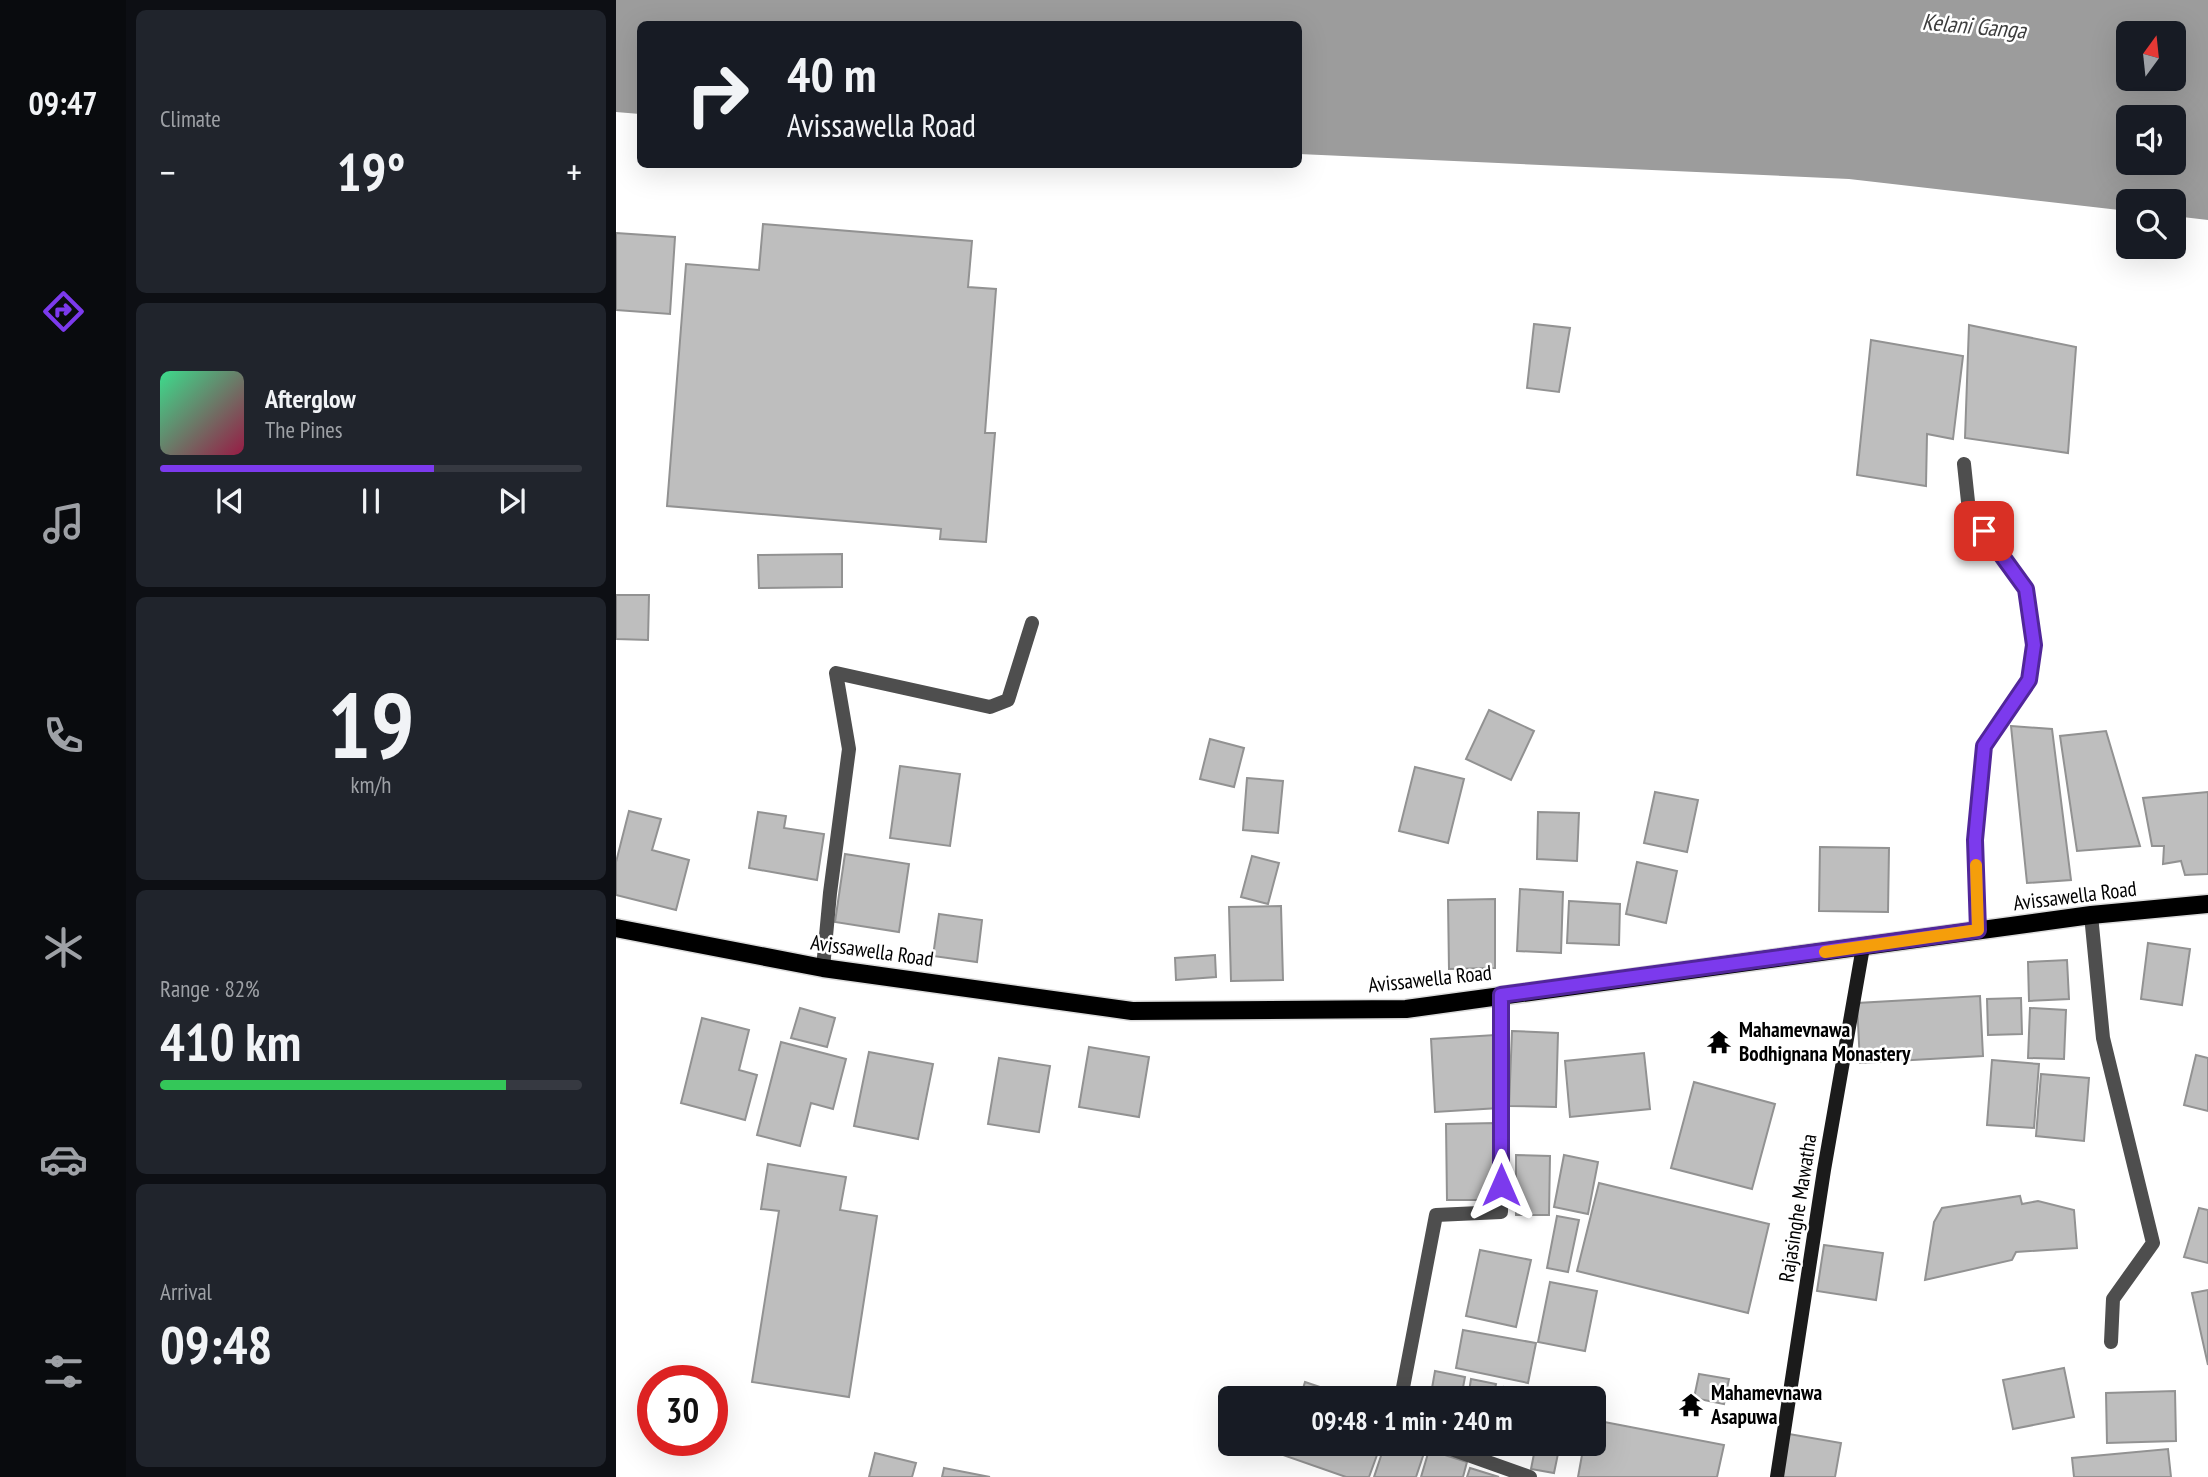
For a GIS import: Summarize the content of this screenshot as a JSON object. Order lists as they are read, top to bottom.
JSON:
{
  "streets": {
    "main road": ["Avissawella Road"],
    "street": ["Rajasinghe Mawatha"]
  },
  "crossings": [
    ["Avissawella Road", "Rajasinghe Mawatha"]
  ],
  "water": ["Kelani Ganga"],
  "places": {
    "temple": ["Mahamevnawa Bodhignana Monastery", "Mahamevnawa Asapuwa"]
  },
  "north": "top",
  "page": {
    "tabs": "09:47",
    "tile": [
      "Climate",
      ["19", "km/h"],
      ["Range · 82%", "410 km"],
      ["Arrival", "09:48"]
    ],
    "turn": ["40 m", "Avissawella Road"],
    "heat": ["−", "19°", "+"],
    "song": ["Afterglow", "The Pines"],
    "limit": "30",
    "trip": "09:48 · 1 min · 240 m"
  }
}
